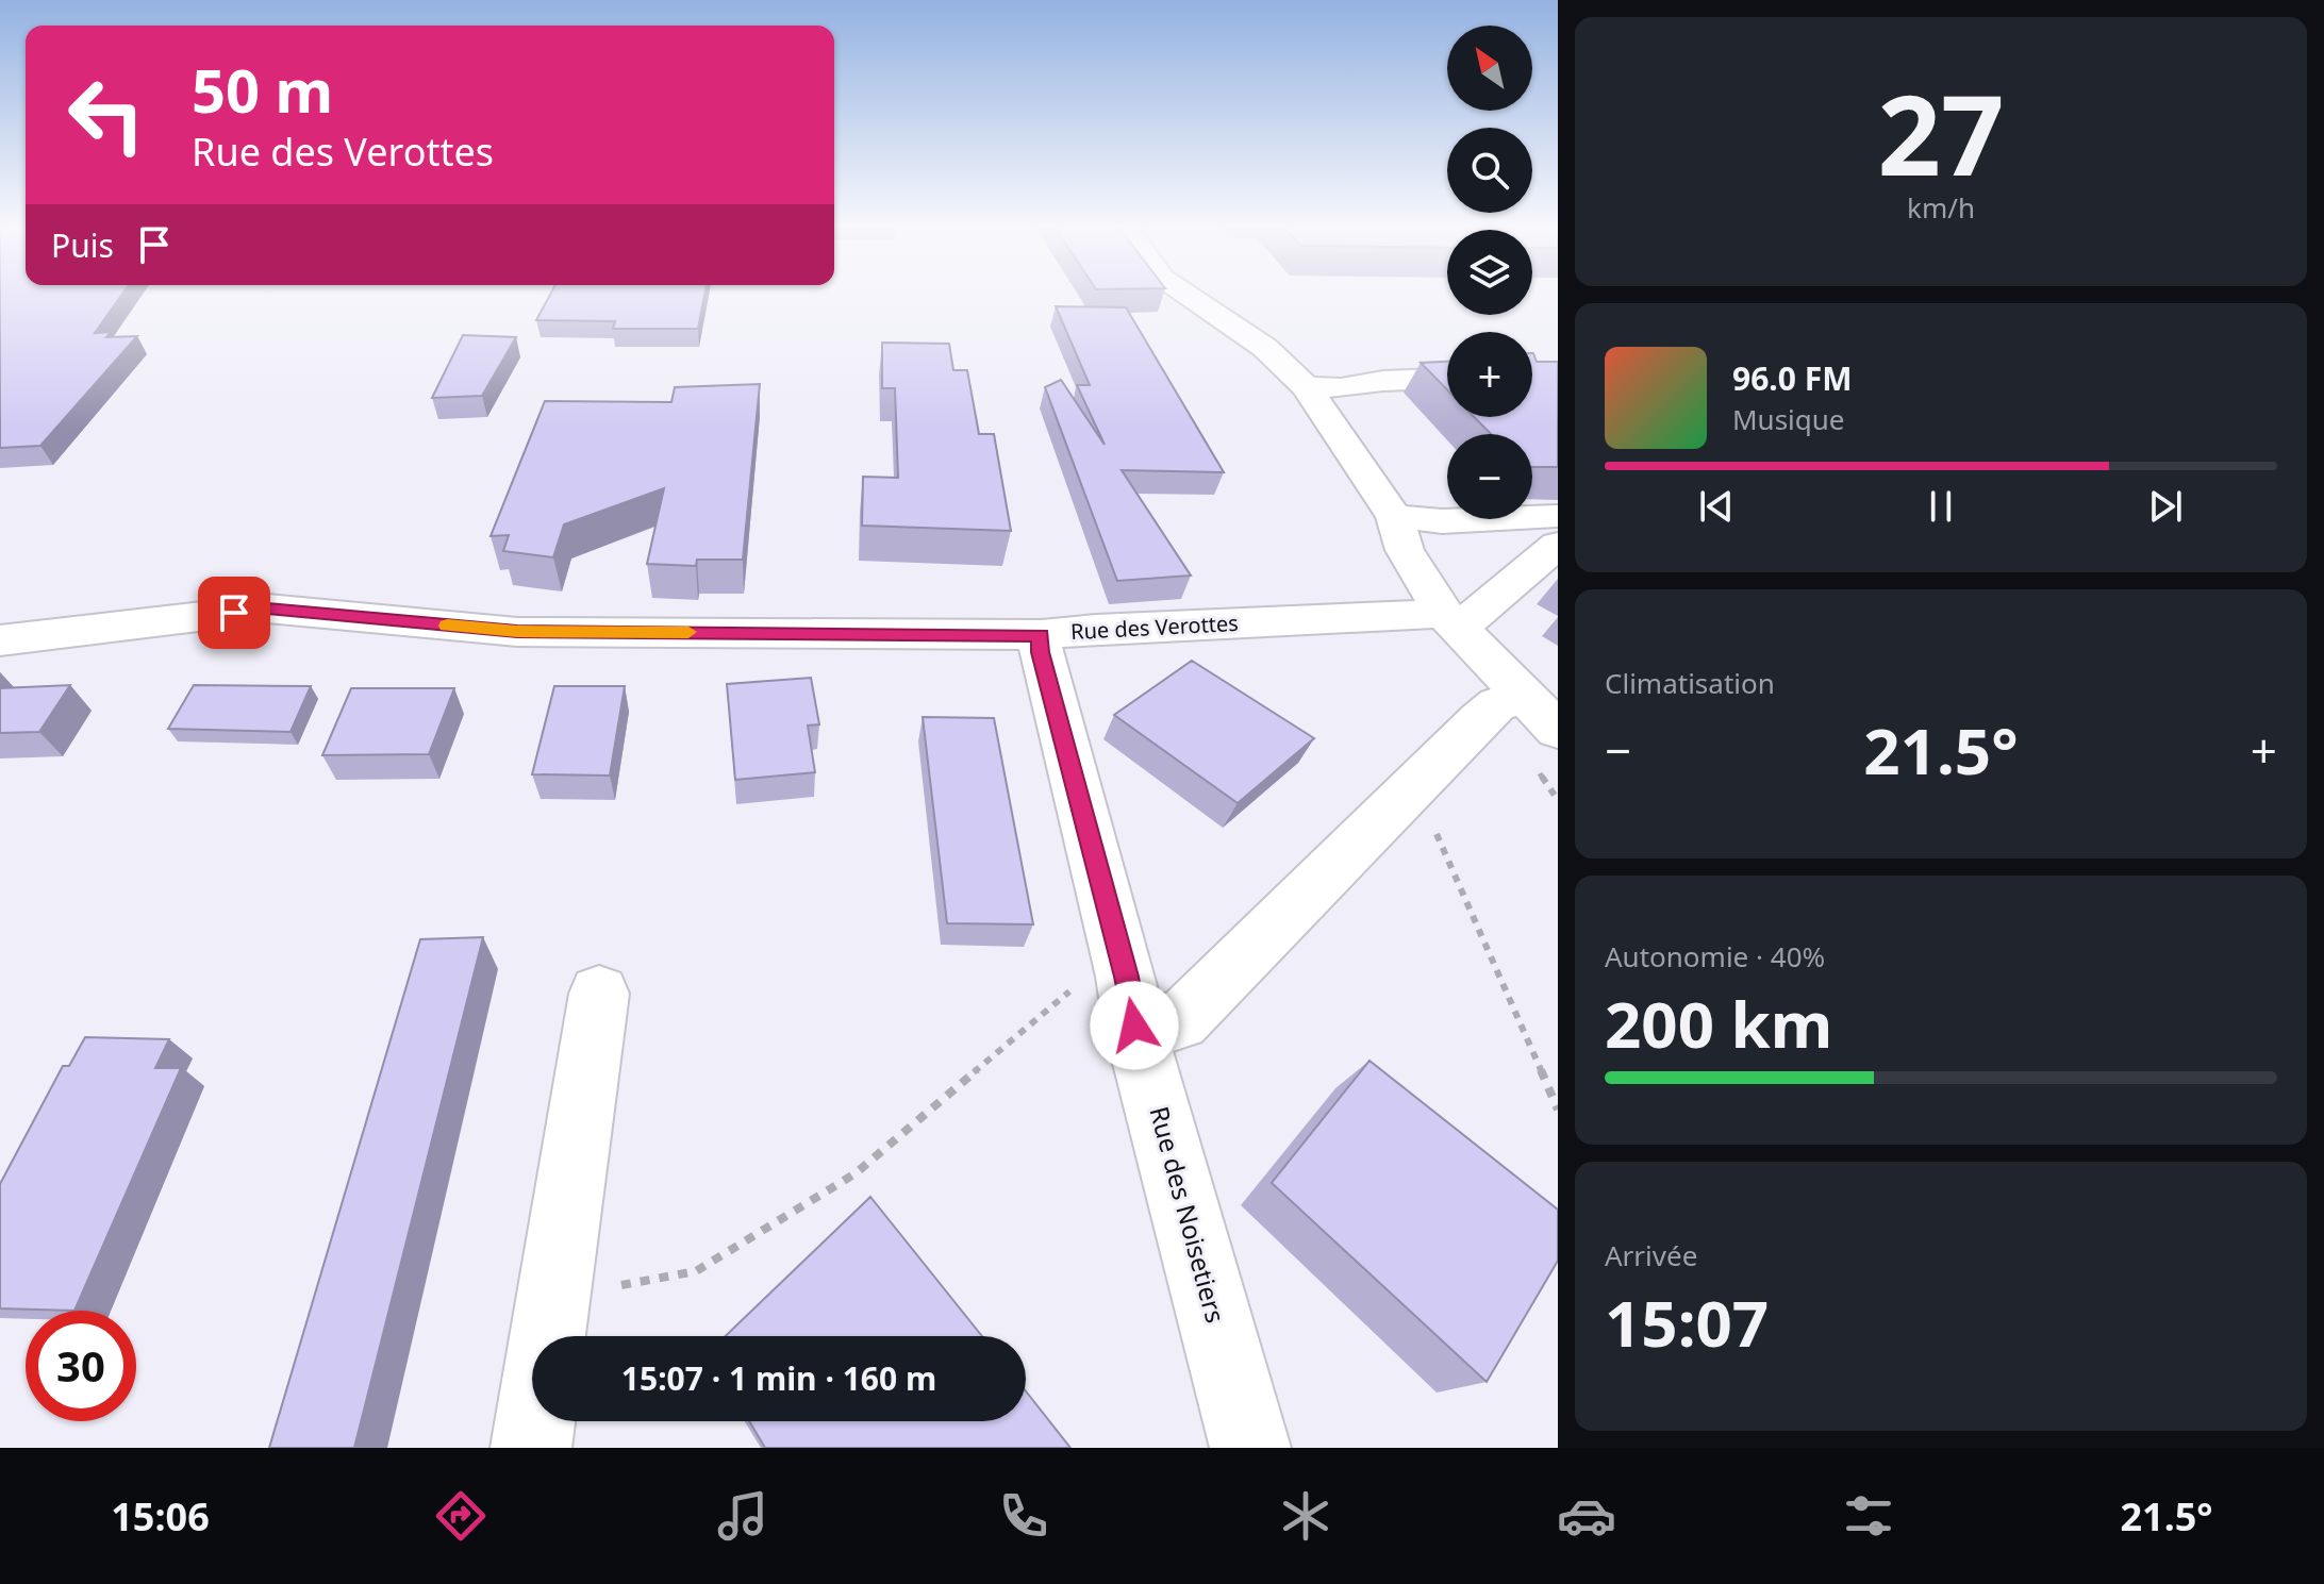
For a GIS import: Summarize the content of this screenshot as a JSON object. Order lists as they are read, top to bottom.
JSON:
{
  "streets": {
    "street": ["Rue des Verottes", "Rue des Noisetiers"]
  },
  "crossings": [
    ["Rue des Verottes", "Rue des Noisetiers"]
  ],
  "north": "top left",
  "page": {
    "tile": [
      ["27", "km/h"],
      "Climatisation",
      ["Autonomie · 40%", "200 km"],
      ["Arrivée", "15:07"]
    ],
    "map_buttons": ["+", "−"],
    "turn": ["50 m", "Rue des Verottes"],
    "then": "Puis",
    "song": ["96.0 FM", "Musique"],
    "heat": ["−", "21.5°", "+"],
    "limit": "30",
    "trip": "15:07 · 1 min · 160 m",
    "tabs": ["15:06", "21.5°"]
  }
}
